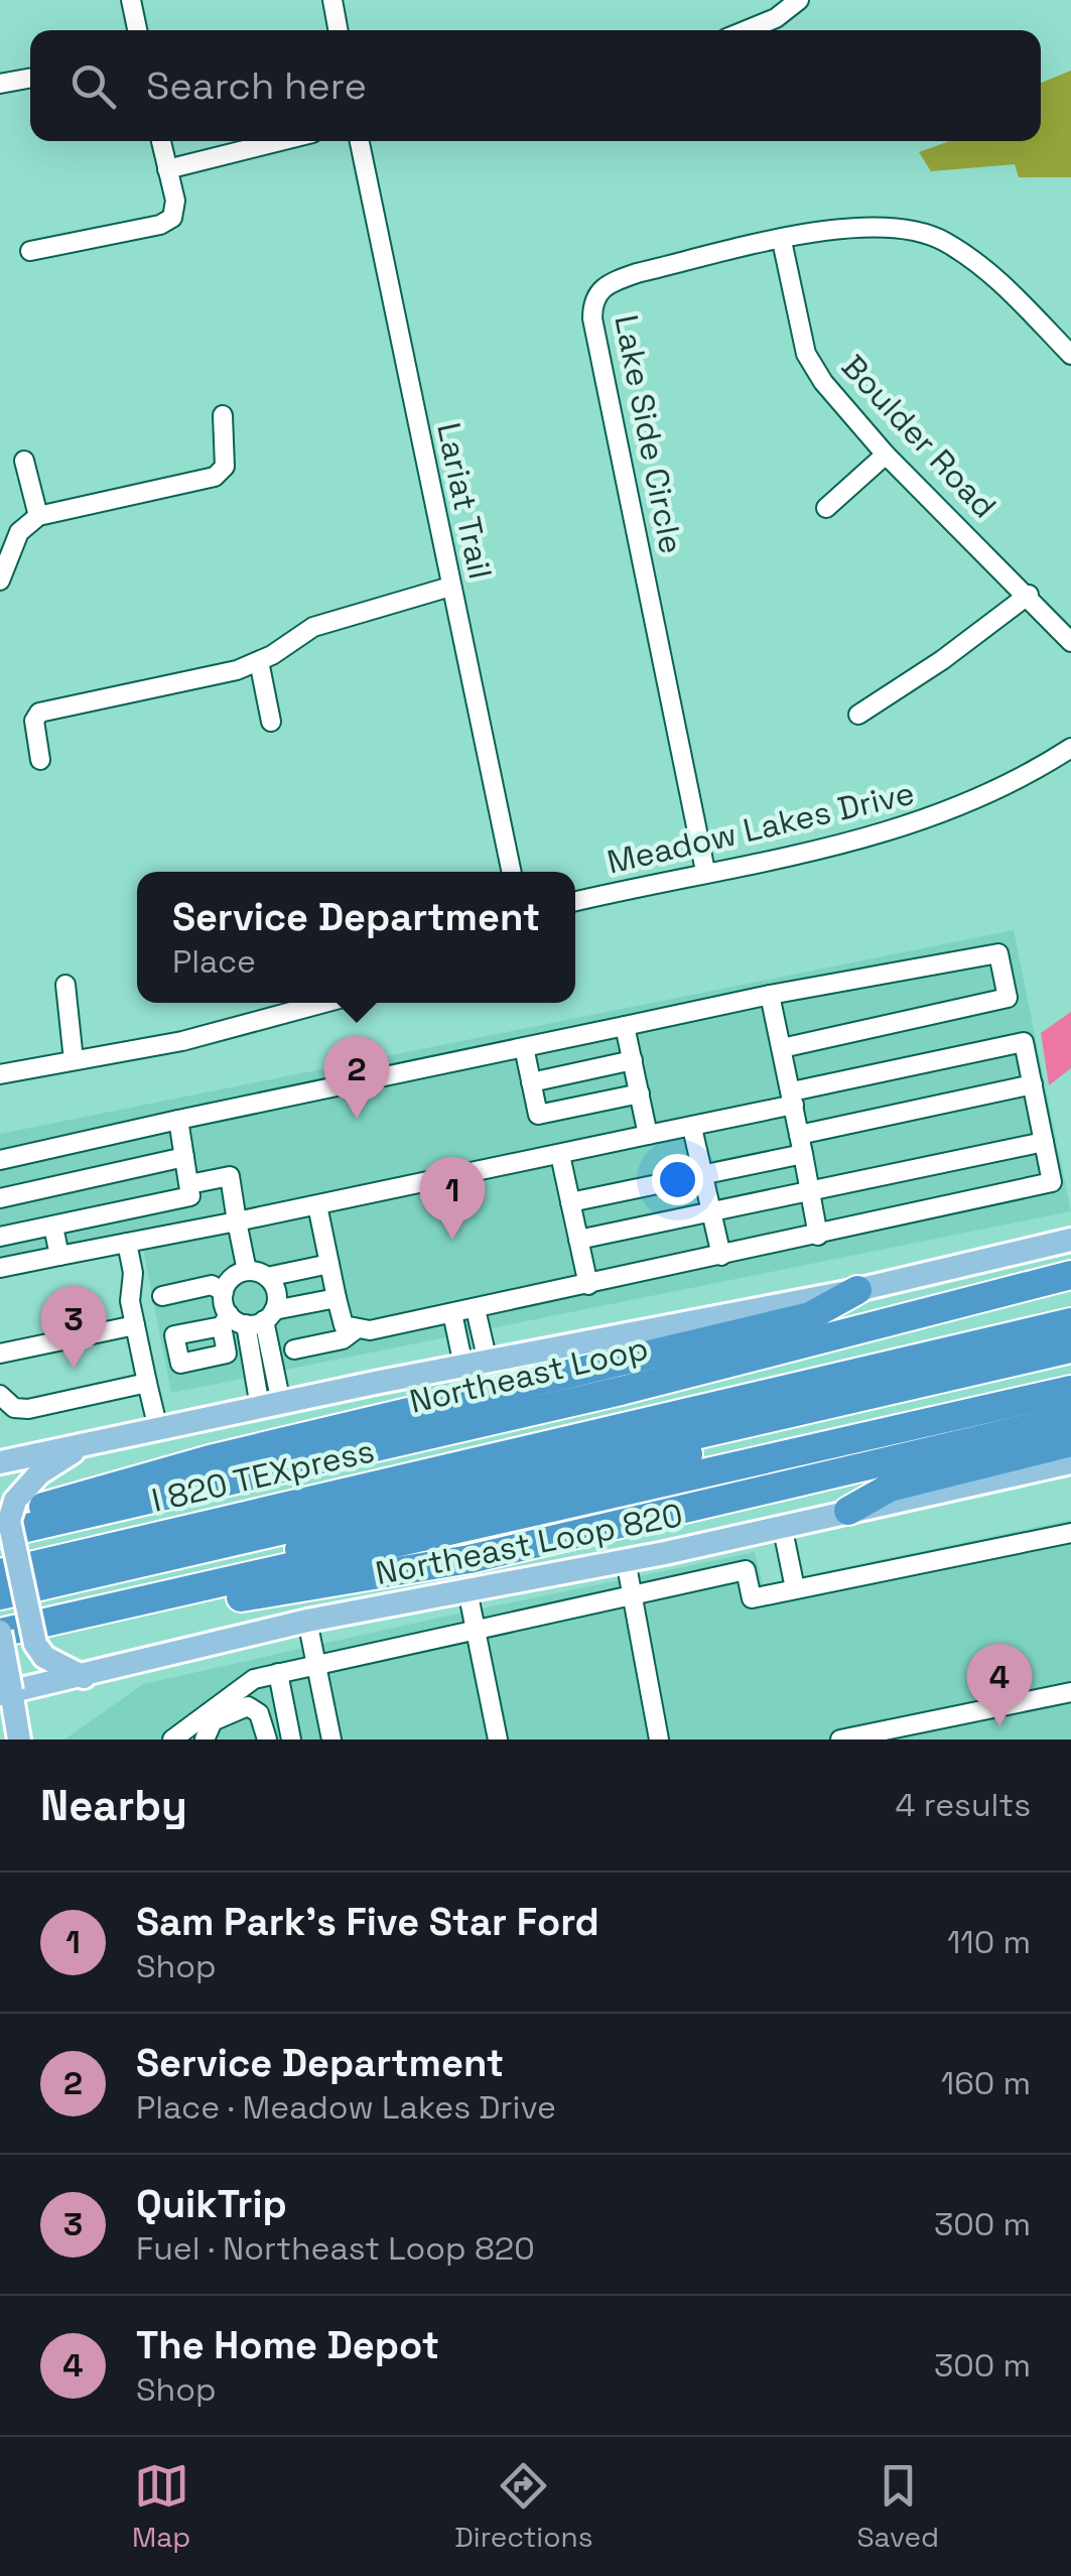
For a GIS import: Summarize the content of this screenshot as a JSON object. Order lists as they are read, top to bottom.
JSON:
{
  "streets": {
    "highway": ["Northeast Loop", "I 820 TEXpress"],
    "main road": ["Northeast Loop 820"],
    "street": [
      "Lake Side Circle",
      "Boulder Road",
      "Lariat Trail",
      "Meadow Lakes Drive"
    ]
  },
  "crossings": [
    ["Lake Side Circle", "Boulder Road"],
    ["Lake Side Circle", "Meadow Lakes Drive"]
  ],
  "page": {
    "search": "Search here",
    "popup": ["Service Department", "Place"],
    "pins": [
      "2",
      "1",
      "3",
      "4"
    ],
    "heading": ["Nearby", "4 results"],
    "list": [
      {
        "mark": "1",
        "name": "Sam Park's Five Star Ford",
        "note": "Shop",
        "value": "110 m"
      },
      {
        "mark": "2",
        "name": "Service Department",
        "note": "Place · Meadow Lakes Drive",
        "value": "160 m"
      },
      {
        "mark": "3",
        "name": "QuikTrip",
        "note": "Fuel · Northeast Loop 820",
        "value": "300 m"
      },
      {
        "mark": "4",
        "name": "The Home Depot",
        "note": "Shop",
        "value": "300 m"
      }
    ],
    "nav": ["Map", "Directions", "Saved"]
  }
}
